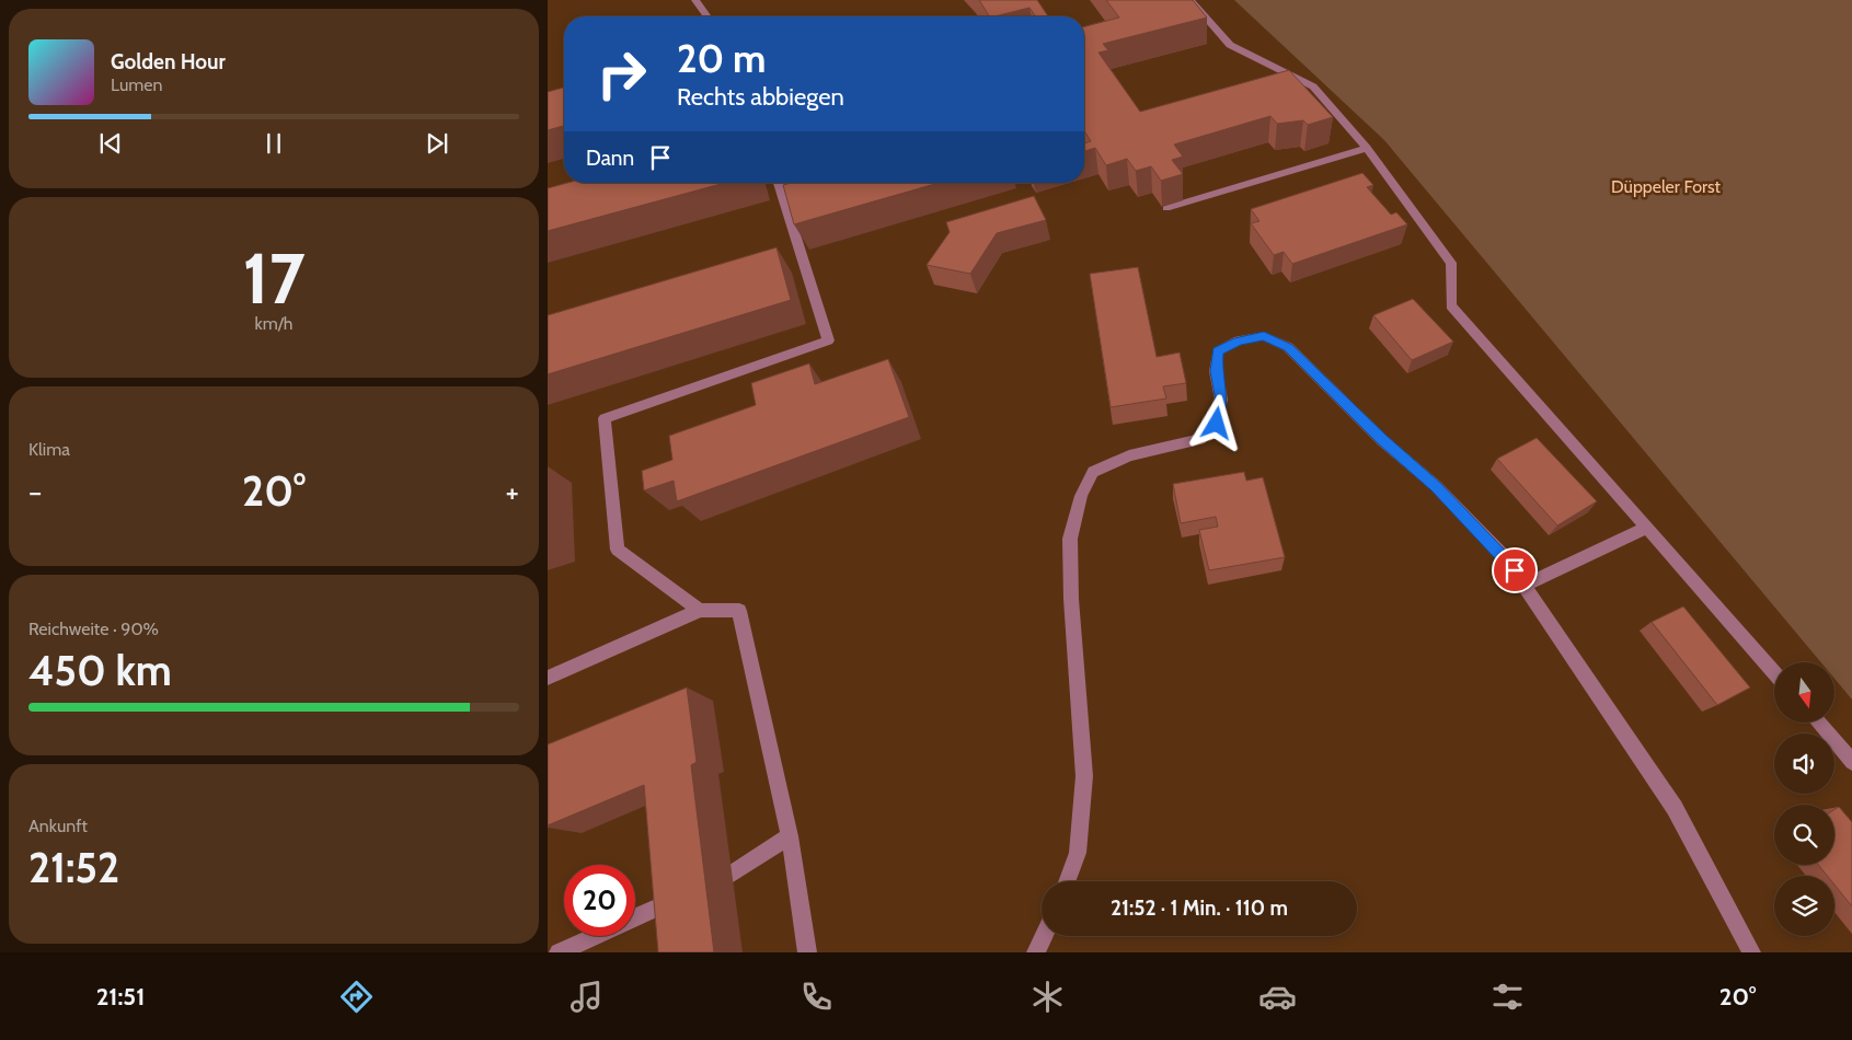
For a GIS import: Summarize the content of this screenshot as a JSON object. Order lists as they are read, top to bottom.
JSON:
{
  "parks": ["Düppeler Forst"],
  "north": "bottom",
  "page": {
    "turn": ["20 m", "Rechts abbiegen"],
    "song": ["Golden Hour", "Lumen"],
    "then": "Dann",
    "tile": [
      ["17", "km/h"],
      "Klima",
      ["Reichweite · 90%", "450 km"],
      ["Ankunft", "21:52"]
    ],
    "heat": ["−", "20°", "+"],
    "limit": "20",
    "trip": "21:52 · 1 Min. · 110 m",
    "tabs": ["21:51", "20°"]
  }
}
